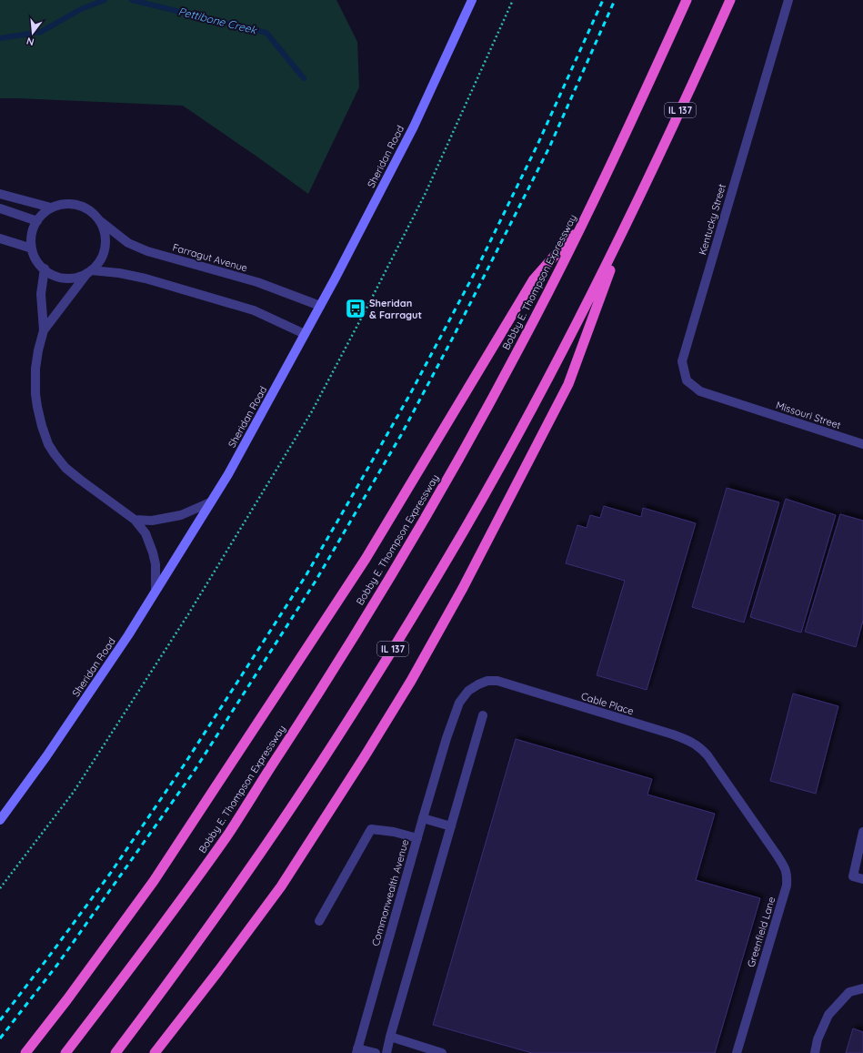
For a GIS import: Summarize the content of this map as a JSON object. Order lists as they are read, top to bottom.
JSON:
{
  "streets": {
    "highway": ["IL 137", "Bobby E. Thompson Expressway"],
    "main road": ["Sheridan Road"],
    "street": [
      "Kentucky Street",
      "Farragut Avenue",
      "Missouri Street",
      "Cable Place",
      "Commonwealth Avenue",
      "Greenfield Lane"
    ]
  },
  "crossings": [
    ["Sheridan Road", "Farragut Avenue"],
    ["Kentucky Street", "Missouri Street"],
    ["Cable Place", "Commonwealth Avenue"],
    ["Cable Place", "Greenfield Lane"]
  ],
  "water": ["Pettibone Creek"],
  "places": {
    "bus stop": ["Sheridan & Farragut"]
  },
  "north": "bottom"
}
